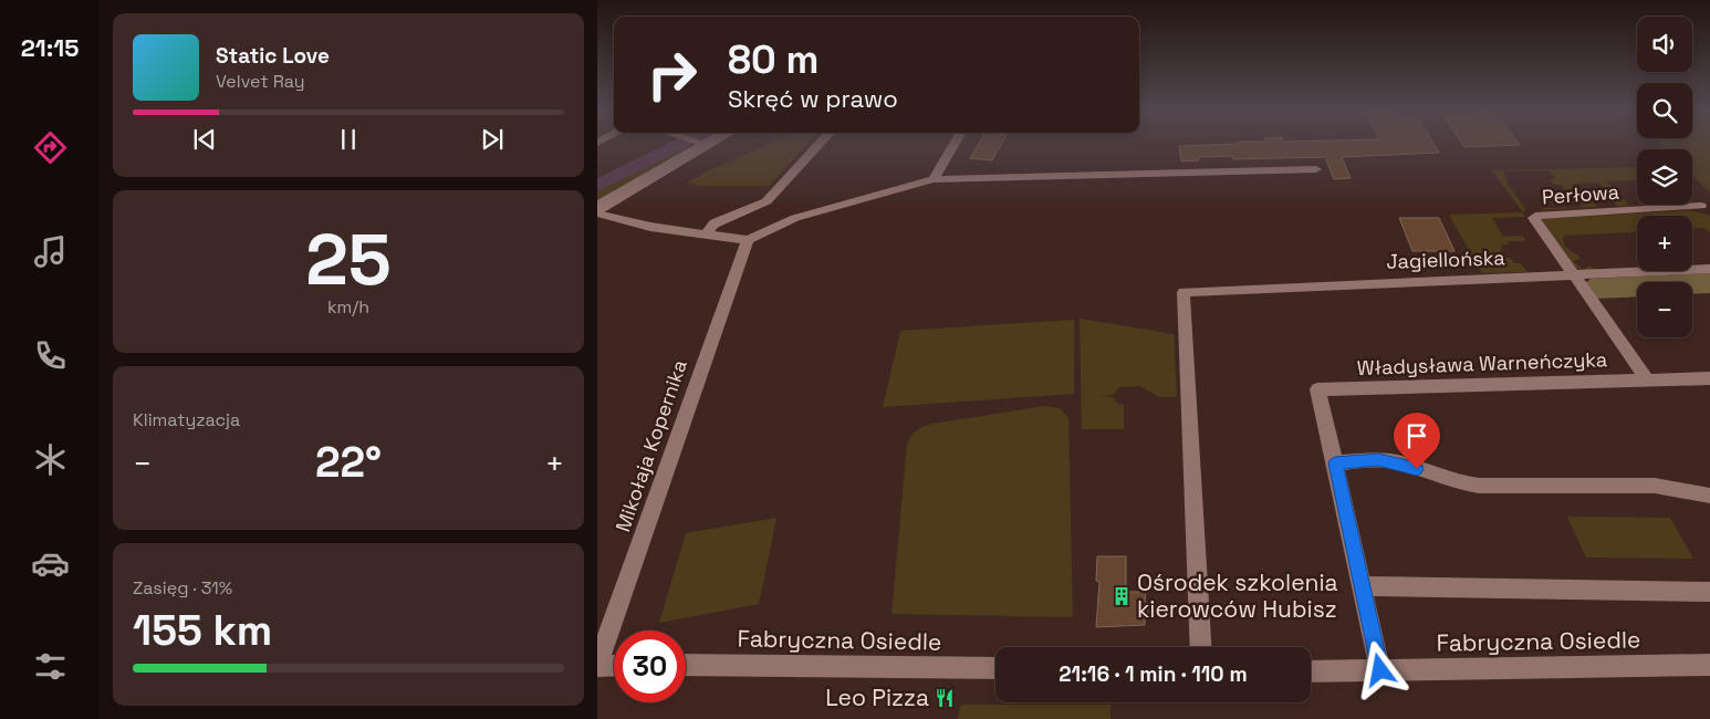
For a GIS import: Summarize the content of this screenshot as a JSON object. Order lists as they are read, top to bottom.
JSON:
{
  "streets": {
    "street": [
      "Perłowa",
      "Jagiellońska",
      "Władysława Warneńczyka",
      "Mikołaja Kopernika",
      "Fabryczna Osiedle"
    ]
  },
  "crossings": [
    ["Perłowa", "Jagiellońska"],
    ["Perłowa", "Władysława Warneńczyka"],
    ["Jagiellońska", "Władysława Warneńczyka"]
  ],
  "places": {
    "building": ["Ośrodek szkolenia kierowców Hubisz"],
    "restaurant": ["Leo Pizza"]
  },
  "page": {
    "tabs": "21:15",
    "map_buttons": ["+", "−"],
    "turn": ["80 m", "Skręć w prawo"],
    "song": ["Static Love", "Velvet Ray"],
    "tile": [
      ["25", "km/h"],
      "Klimatyzacja",
      ["Zasięg · 31%", "155 km"]
    ],
    "heat": ["−", "22°", "+"],
    "limit": "30",
    "trip": "21:16 · 1 min · 110 m"
  }
}
